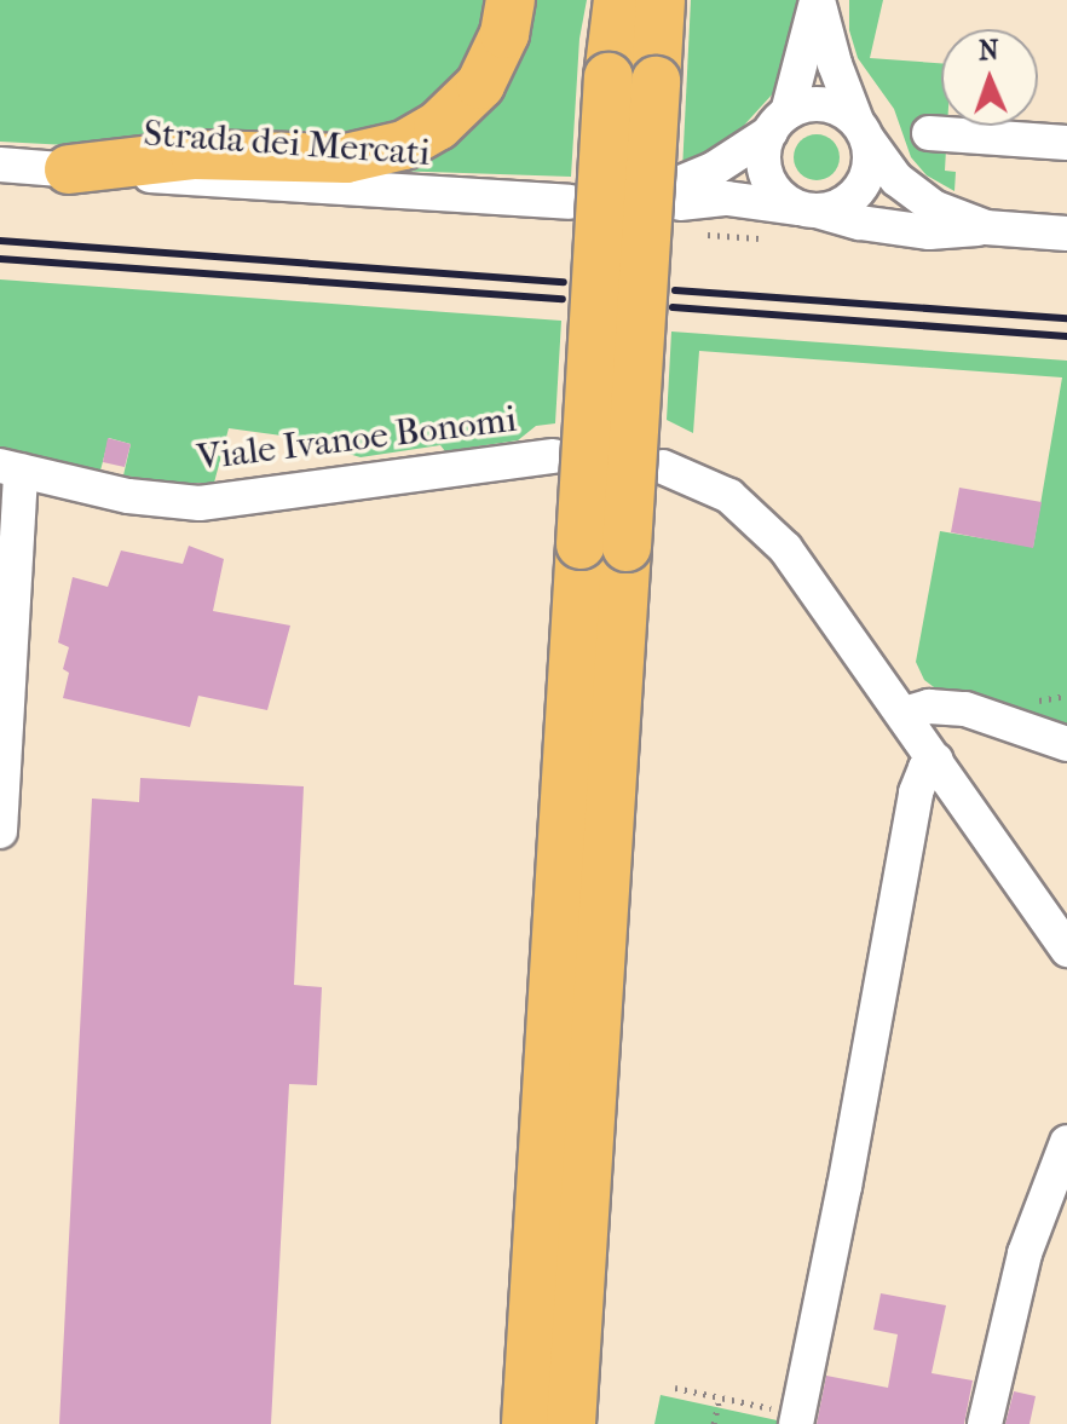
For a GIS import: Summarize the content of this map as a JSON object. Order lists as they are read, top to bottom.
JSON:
{
  "streets": {
    "street": ["Strada dei Mercati", "Viale Ivanoe Bonomi"]
  },
  "north": "top"
}
